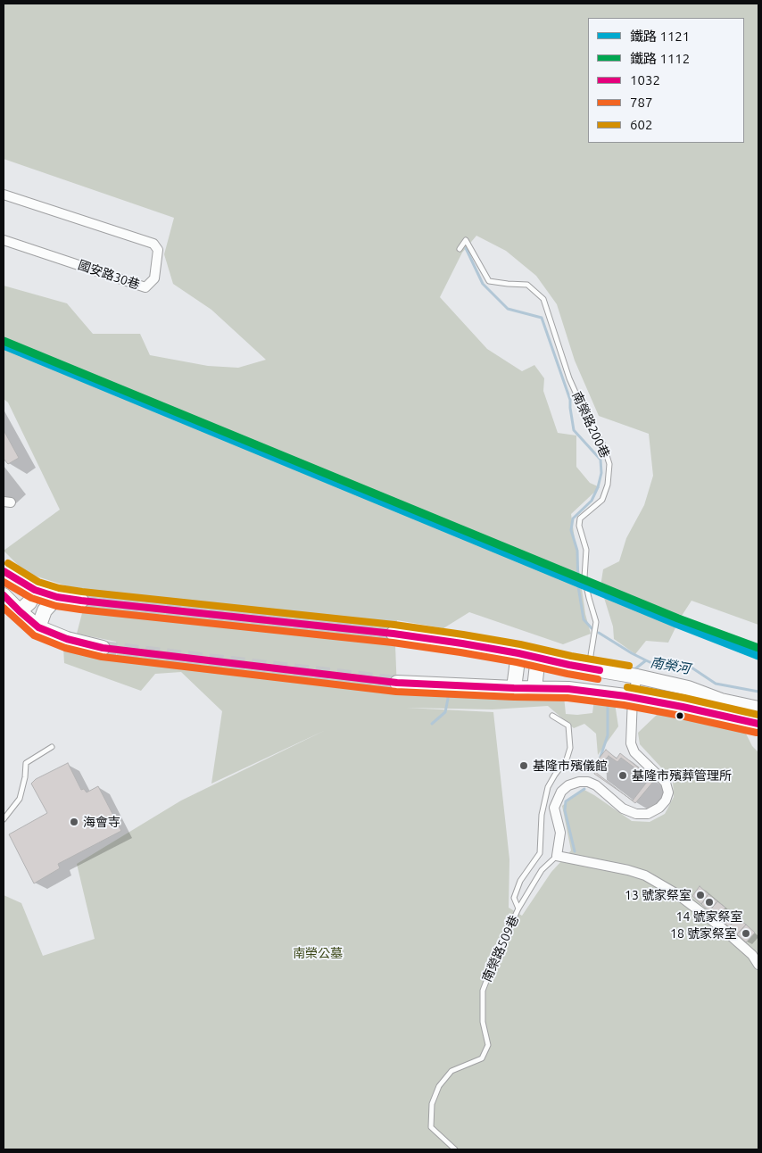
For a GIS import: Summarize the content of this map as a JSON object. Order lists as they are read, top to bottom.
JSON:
{
  "streets": {
    "street": ["國安路30巷"],
    "lane": ["南榮路200巷", "南榮路509巷"]
  },
  "water": ["南榮河"],
  "parks": ["南榮公墓"],
  "places": [
    "基隆市殯儀館",
    "基隆市殯葬管理所",
    "海會寺",
    "13 號家祭室",
    "14 號家祭室",
    "18 號家祭室"
  ],
  "lines": [
    "rail line 1112",
    "rail line 1121",
    "transit line 602",
    "transit line 1032",
    "transit line 787"
  ],
  "legend": [
    "鐵路 1121",
    "鐵路 1112",
    "1032",
    "787",
    "602"
  ]
}
